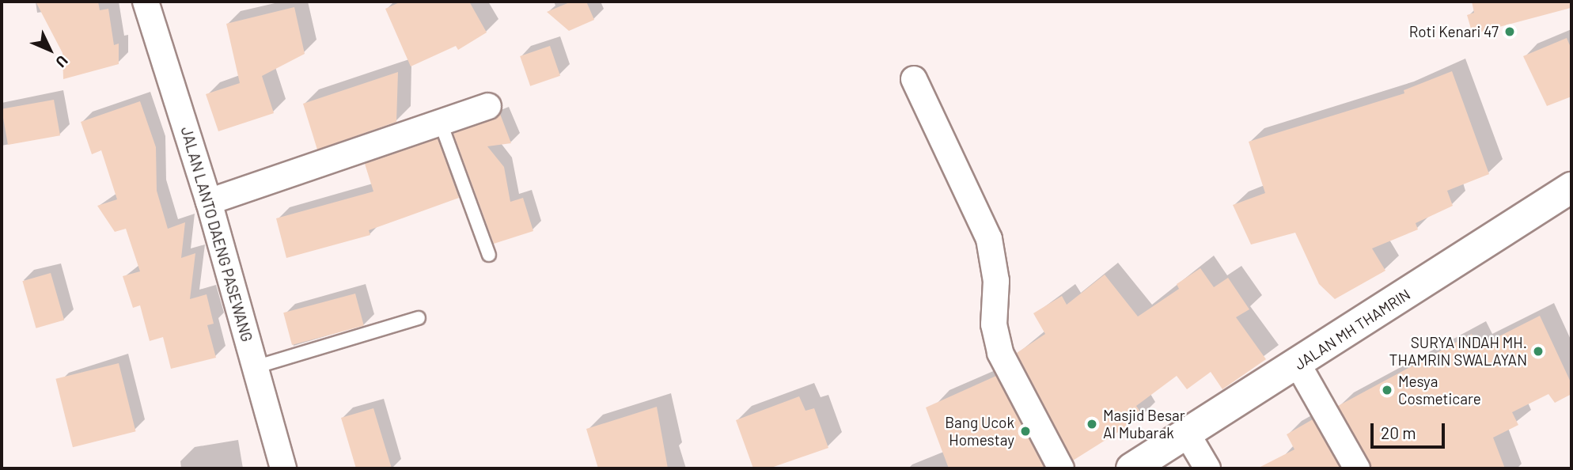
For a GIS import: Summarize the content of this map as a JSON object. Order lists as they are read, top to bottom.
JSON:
{
  "streets": {
    "main road": ["JALAN MH THAMRIN"],
    "street": ["JALAN LANTO DAENG PASEWANG"]
  },
  "places": [
    "Roti Kenari 47",
    "SURYA INDAH MH. THAMRIN SWALAYAN",
    "Mesya Cosmeticare",
    "Masjid Besar Al Mubarak",
    "Bang Ucok Homestay"
  ],
  "scale_bar": "20 m",
  "north": "bottom right"
}
